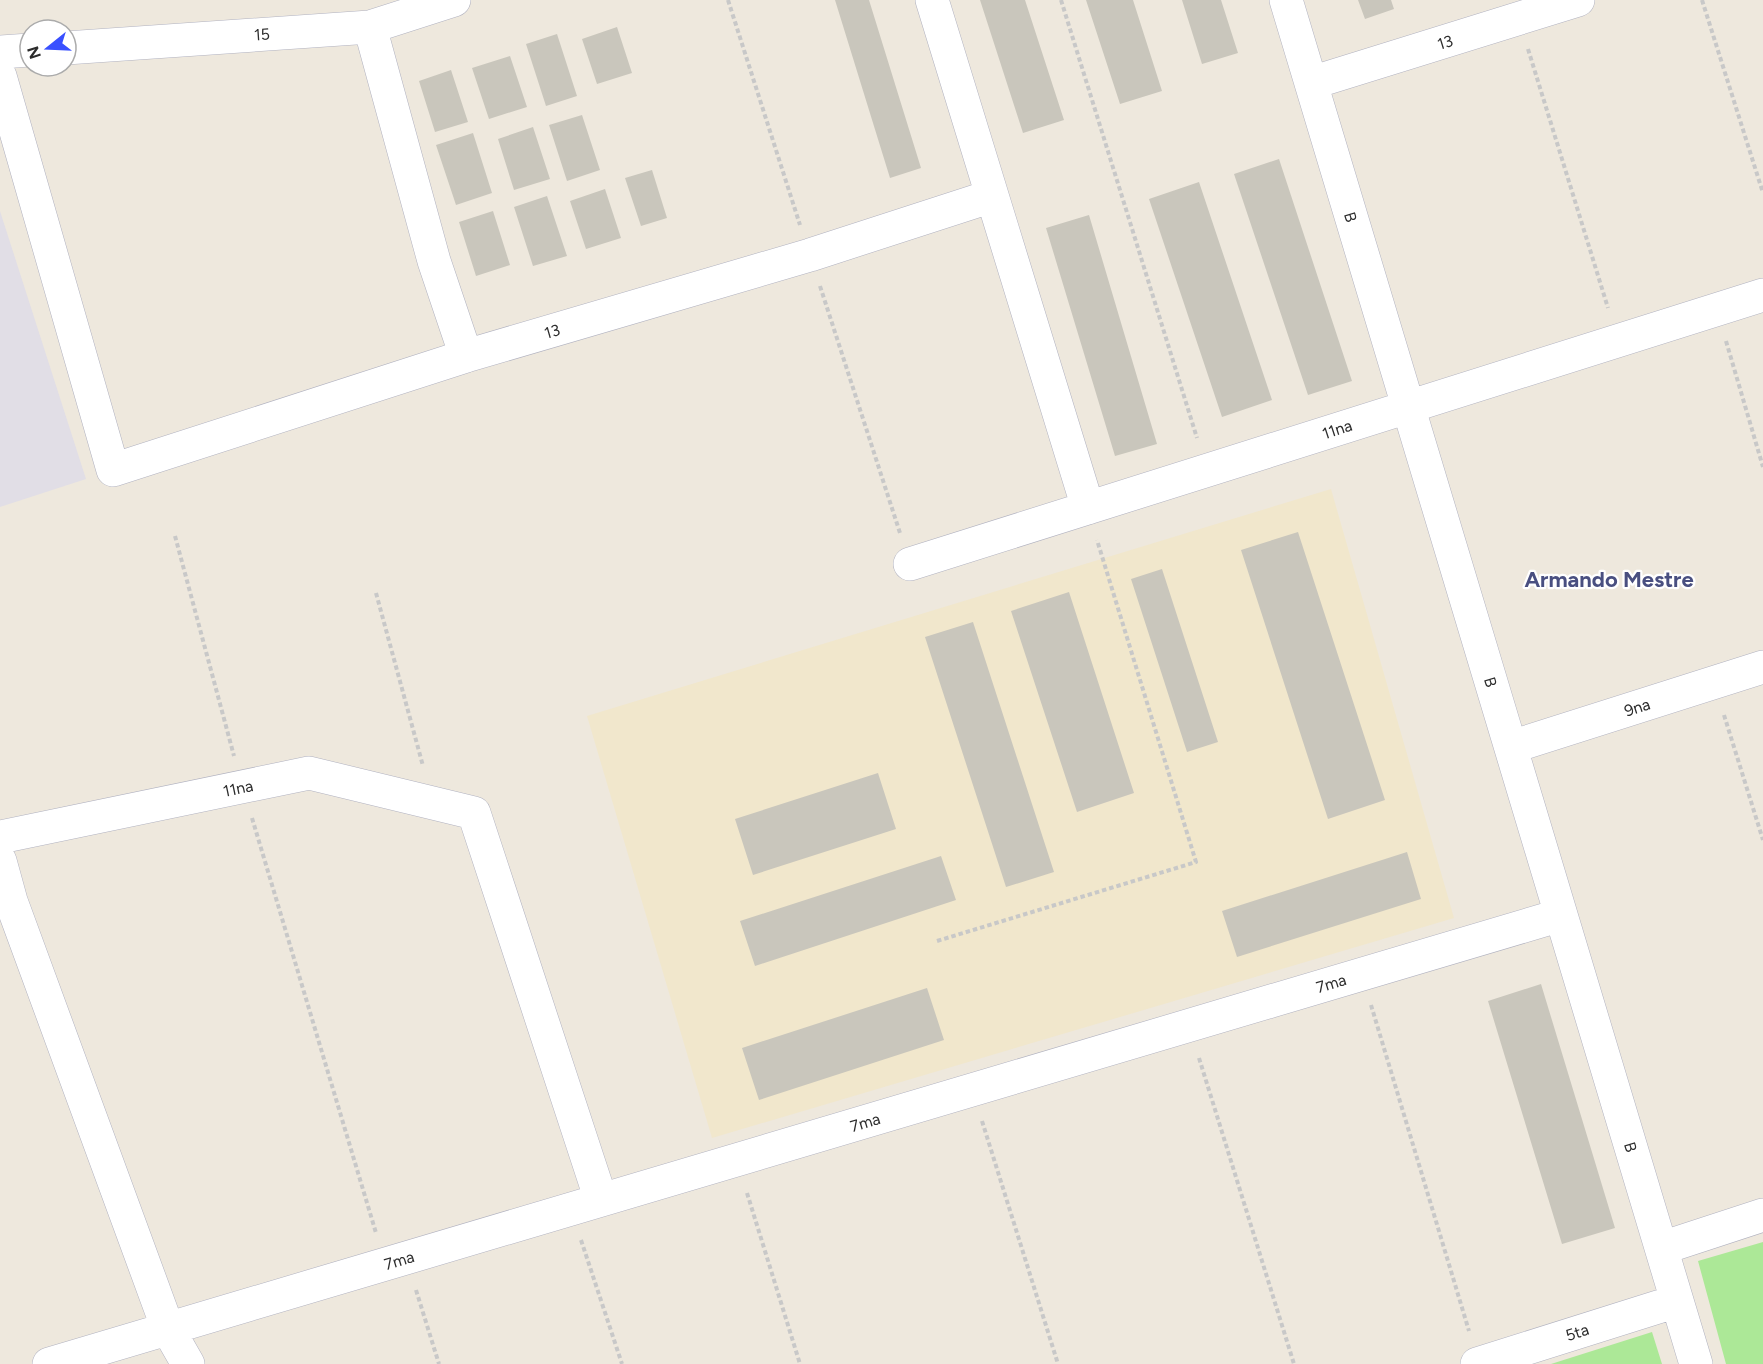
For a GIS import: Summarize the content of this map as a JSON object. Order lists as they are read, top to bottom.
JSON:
{
  "streets": {
    "street": [
      "15",
      "13",
      "B",
      "11na",
      "9na",
      "7ma",
      "5ta"
    ]
  },
  "crossings": [
    ["13", "B"],
    ["B", "11na"],
    ["B", "9na"],
    ["B", "7ma"],
    ["B", "5ta"],
    ["11na", "7ma"]
  ],
  "districts": ["Armando Mestre"],
  "north": "left"
}
